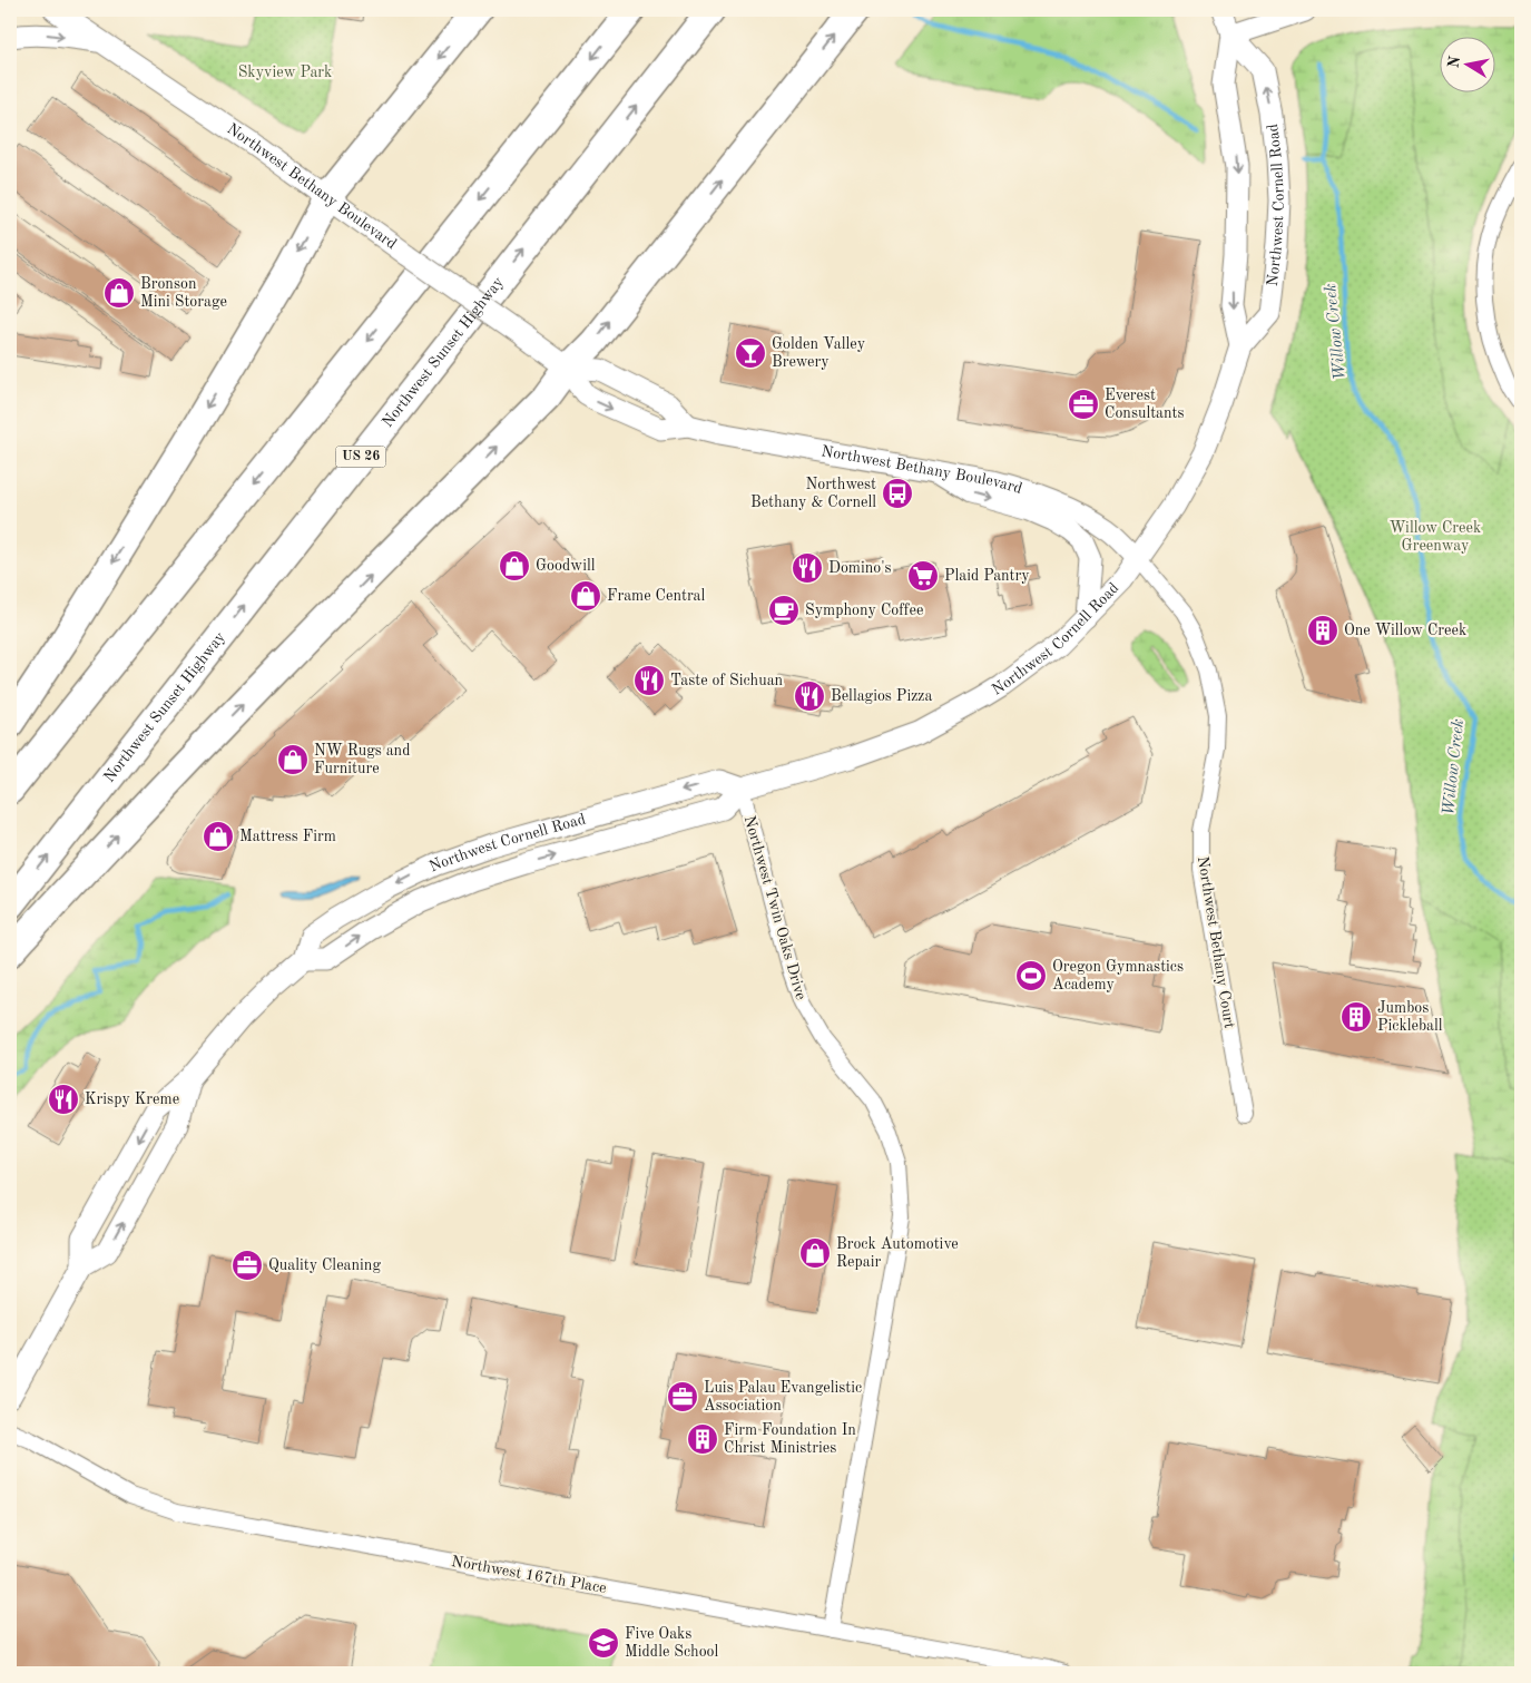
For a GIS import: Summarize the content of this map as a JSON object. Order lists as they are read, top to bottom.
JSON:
{
  "streets": {
    "highway": ["Northwest Sunset Highway", "US 26"],
    "main road": ["Northwest Bethany Boulevard", "Northwest Cornell Road"],
    "street": ["Northwest Twin Oaks Drive", "Northwest Bethany Court", "Northwest 167th Place"]
  },
  "crossings": [
    ["Northwest Bethany Boulevard", "Northwest Cornell Road"],
    ["Northwest Bethany Boulevard", "Northwest Bethany Court"],
    ["Northwest Cornell Road", "Northwest Twin Oaks Drive"],
    ["Northwest Cornell Road", "Northwest Bethany Court"],
    ["Northwest Twin Oaks Drive", "Northwest 167th Place"]
  ],
  "water": ["Willow Creek"],
  "parks": ["Skyview Park", "Willow Creek Greenway"],
  "places": {
    "shop": [
      "Bronson Mini Storage",
      "Goodwill",
      "Frame Central",
      "NW Rugs and Furniture",
      "Mattress Firm",
      "Brock Automotive Repair"
    ],
    "bar": ["Golden Valley Brewery"],
    "office": ["Everest Consultants", "Quality Cleaning", "Luis Palau Evangelistic Association"],
    "bus stop": ["Northwest Bethany & Cornell"],
    "restaurant": [
      "Domino's",
      "Taste of Sichuan",
      "Bellagios Pizza",
      "Krispy Kreme"
    ],
    "supermarket": ["Plaid Pantry"],
    "cafe": ["Symphony Coffee"],
    "building": ["One Willow Creek", "Jumbos Pickleball", "Firm Foundation In Christ Ministries"],
    "sports": ["Oregon Gymnastics Academy"],
    "school or university": ["Five Oaks Middle School"]
  },
  "north": "left"
}
